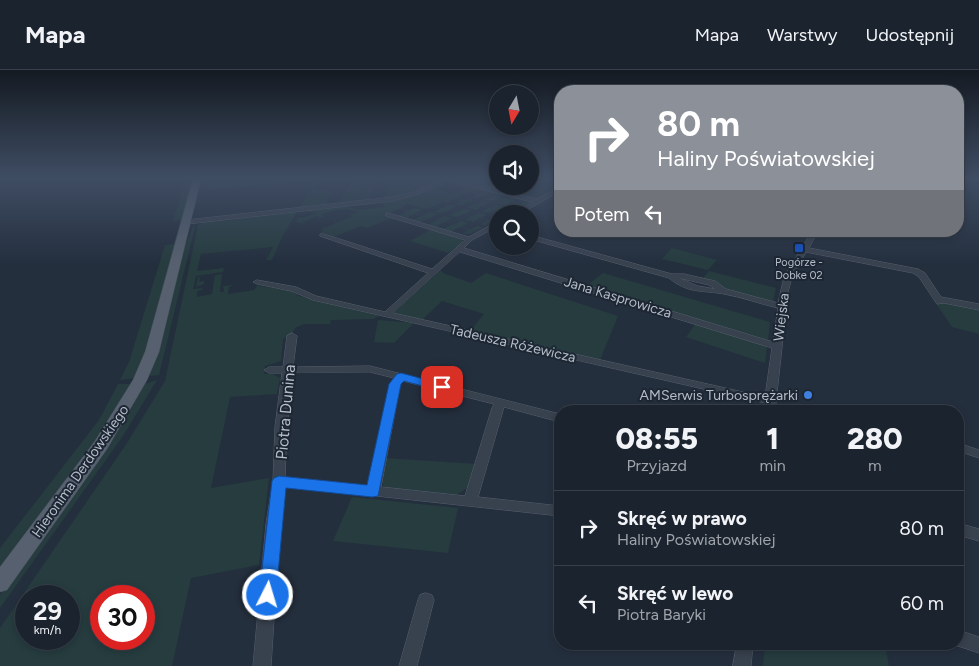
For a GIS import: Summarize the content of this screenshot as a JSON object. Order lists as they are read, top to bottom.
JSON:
{
  "streets": {
    "main road": ["Hieronima Derdowskiego"],
    "street": [
      "Jana Kasprowicza",
      "Wiejska",
      "Tadeusza Różewicza",
      "Piotra Dunina"
    ]
  },
  "crossings": [
    ["Jana Kasprowicza", "Wiejska"]
  ],
  "places": {
    "transit": ["Pogórze - Dobke 02"],
    "other": ["AMSerwis Turbosprężarki"]
  },
  "north": "bottom",
  "page": {
    "header": "Mapa",
    "nav": ["Mapa", "Warstwy", "Udostępnij"],
    "turn": ["80 m", "Haliny Poświatowskiej"],
    "then": "Potem",
    "eta": [
      "08:55",
      "Przyjazd",
      "1",
      "min",
      "280",
      "m"
    ],
    "list": [
      {
        "name": "Skręć w prawo",
        "note": "Haliny Poświatowskiej",
        "value": "80 m"
      },
      {
        "name": "Skręć w lewo",
        "note": "Piotra Baryki",
        "value": "60 m"
      }
    ],
    "speed": "29 km/h",
    "limit": "30"
  }
}
